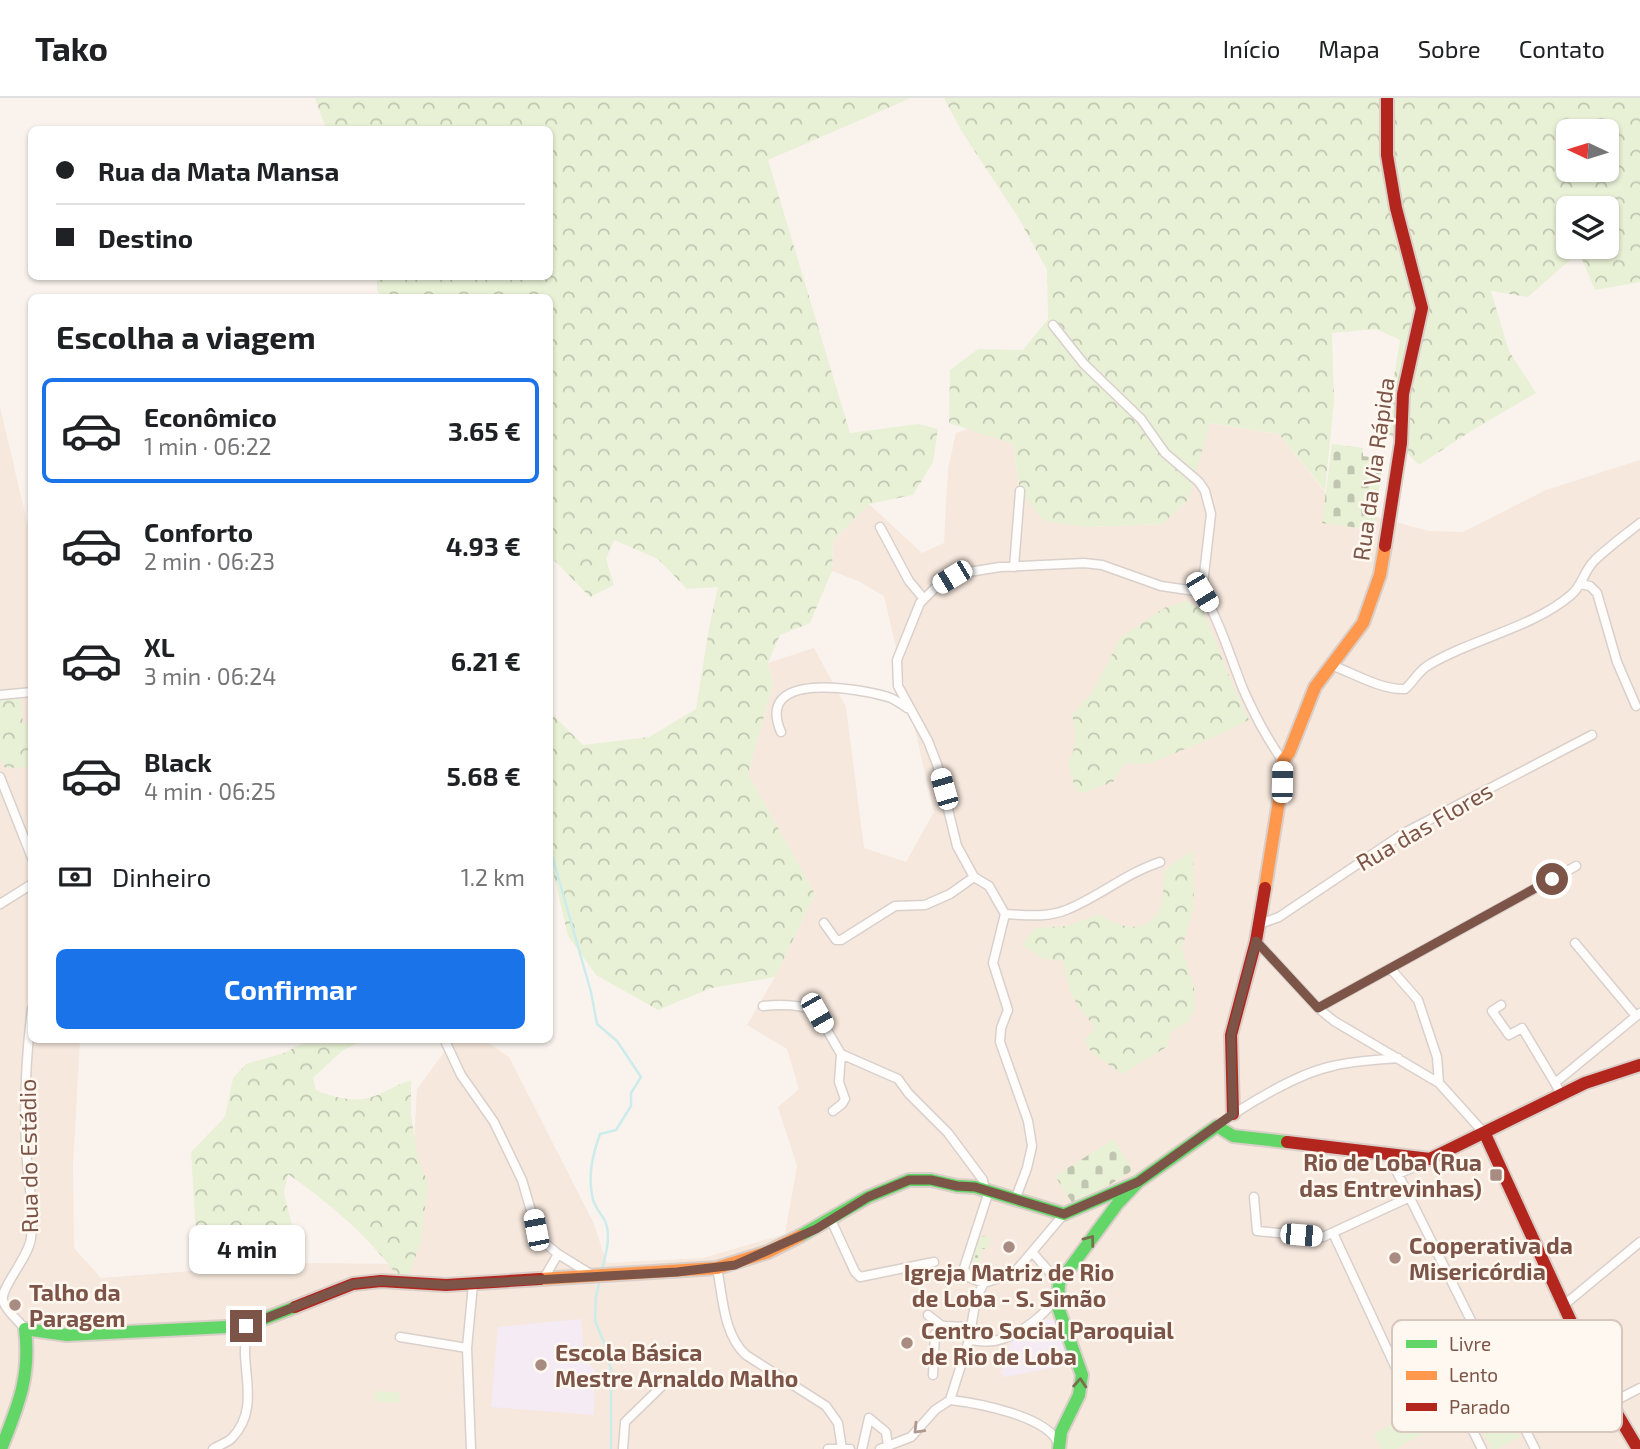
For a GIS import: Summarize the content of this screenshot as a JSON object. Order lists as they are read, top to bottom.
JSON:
{
  "streets": {
    "street": ["Rua da Via Rápida", "Rua das Flores", "Rua do Estádio"]
  },
  "crossings": [
    ["Rua da Via Rápida", "Rua das Flores"]
  ],
  "places": {
    "transit": ["Rio de Loba (Rua das Entrevinhas)"],
    "other": [
      "Igreja Matriz de Rio de Loba - S. Simão",
      "Cooperativa da Misericórdia",
      "Talho da Paragem",
      "Centro Social Paroquial de Rio de Loba",
      "Escola Básica Mestre Arnaldo Malho"
    ]
  },
  "legend": ["Livre", "Lento", "Parado"],
  "north": "left",
  "page": {
    "header": "Tako",
    "nav": [
      "Início",
      "Mapa",
      "Sobre",
      "Contato"
    ],
    "banner": ["Rua da Mata Mansa", "Destino"],
    "heading": "Escolha a viagem",
    "list": [
      {
        "name": "Econômico",
        "note": "1 min · 06:22",
        "value": "3.65 €"
      },
      {
        "name": "Conforto",
        "note": "2 min · 06:23",
        "value": "4.93 €"
      },
      {
        "name": "XL",
        "note": "3 min · 06:24",
        "value": "6.21 €"
      },
      {
        "name": "Black",
        "note": "4 min · 06:25",
        "value": "5.68 €"
      }
    ],
    "pay": ["Dinheiro", "1.2 km"],
    "buttons": "Confirmar",
    "bubble": "4 min"
  }
}
